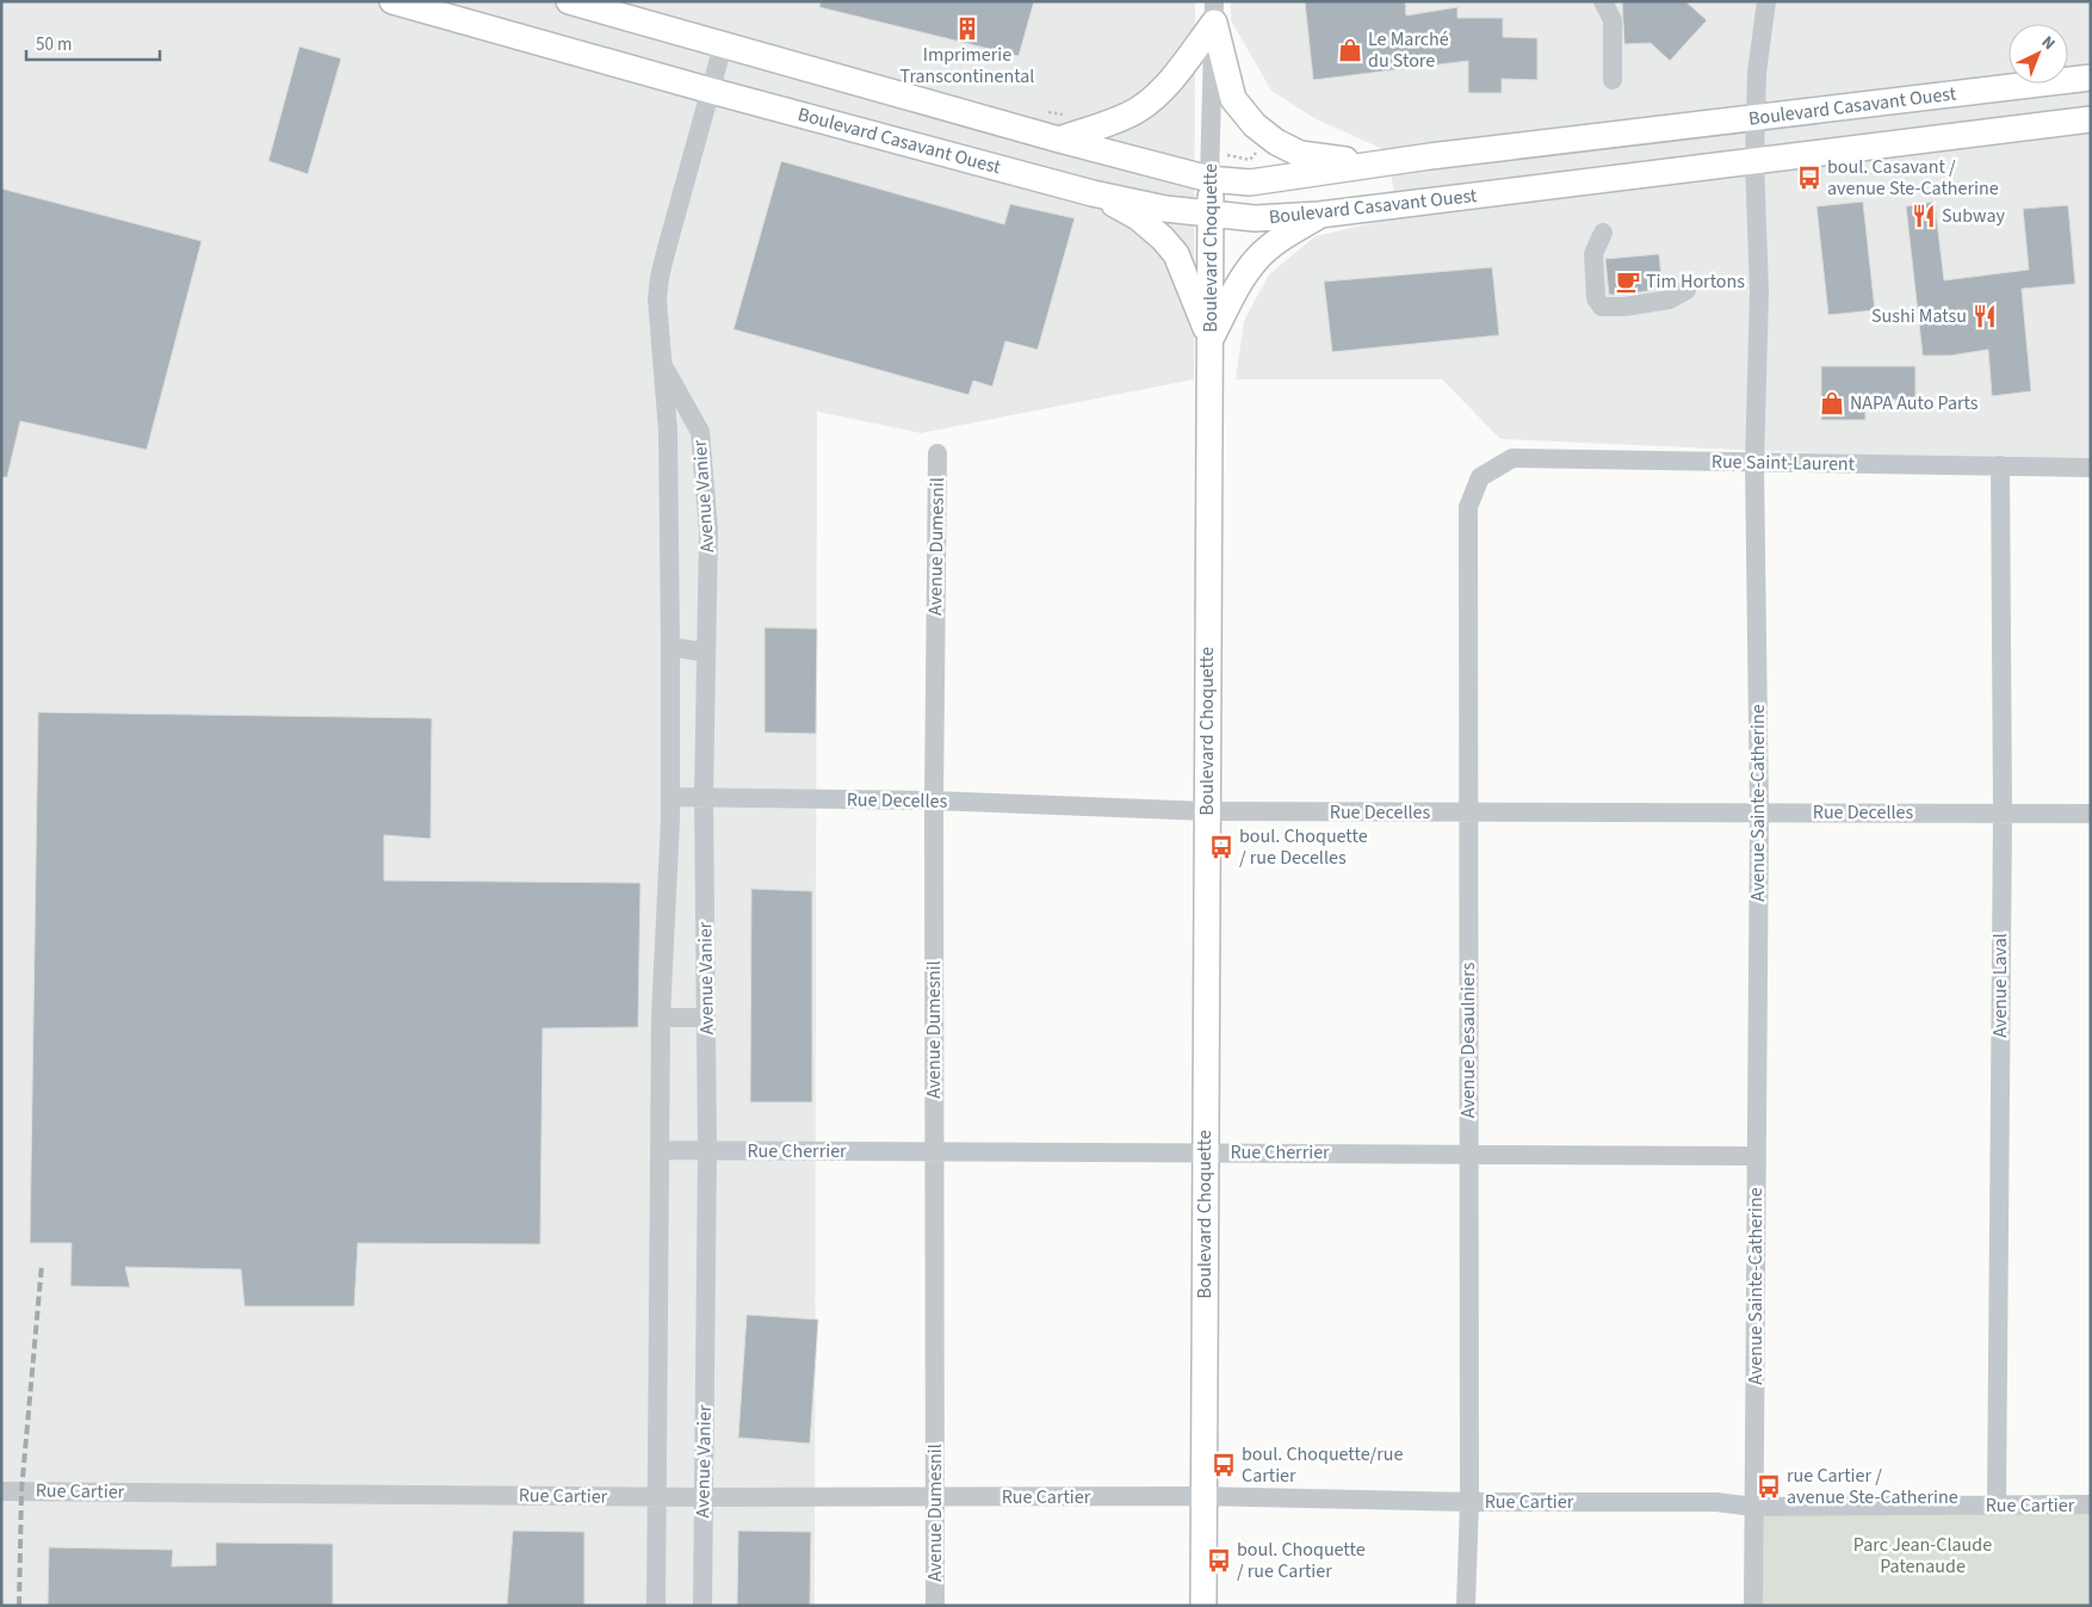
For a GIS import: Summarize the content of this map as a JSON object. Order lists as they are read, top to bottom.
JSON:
{
  "streets": {
    "main road": ["Boulevard Casavant Ouest", "Boulevard Choquette"],
    "street": [
      "Rue Saint-Laurent",
      "Avenue Vanier",
      "Avenue Dumesnil",
      "Rue Decelles",
      "Avenue Sainte-Catherine",
      "Avenue Laval",
      "Avenue Desaulniers",
      "Rue Cherrier",
      "Rue Cartier"
    ]
  },
  "crossings": [
    ["Boulevard Casavant Ouest", "Boulevard Choquette"],
    ["Boulevard Casavant Ouest", "Avenue Vanier"],
    ["Boulevard Casavant Ouest", "Avenue Sainte-Catherine"],
    ["Boulevard Choquette", "Rue Decelles"],
    ["Boulevard Choquette", "Rue Cherrier"],
    ["Boulevard Choquette", "Rue Cartier"],
    ["Rue Saint-Laurent", "Avenue Sainte-Catherine"],
    ["Rue Saint-Laurent", "Avenue Laval"],
    ["Rue Saint-Laurent", "Avenue Desaulniers"],
    ["Avenue Vanier", "Rue Decelles"],
    ["Avenue Vanier", "Rue Cherrier"],
    ["Avenue Vanier", "Rue Cartier"],
    ["Avenue Dumesnil", "Rue Decelles"],
    ["Avenue Dumesnil", "Rue Cherrier"],
    ["Avenue Dumesnil", "Rue Cartier"],
    ["Rue Decelles", "Avenue Sainte-Catherine"],
    ["Rue Decelles", "Avenue Laval"],
    ["Rue Decelles", "Avenue Desaulniers"],
    ["Avenue Sainte-Catherine", "Rue Cherrier"],
    ["Avenue Sainte-Catherine", "Rue Cartier"],
    ["Avenue Laval", "Rue Cartier"],
    ["Avenue Desaulniers", "Rue Cherrier"],
    ["Avenue Desaulniers", "Rue Cartier"]
  ],
  "parks": ["Parc Jean-Claude Patenaude"],
  "places": {
    "building": ["Imprimerie Transcontinental"],
    "shop": ["Le Marché du Store", "NAPA Auto Parts"],
    "bus stop": [
      "boul. Casavant / avenue Ste-Catherine",
      "boul. Choquette / rue Decelles",
      "boul. Choquette/rue Cartier",
      "rue Cartier / avenue Ste-Catherine",
      "boul. Choquette / rue Cartier"
    ],
    "restaurant": ["Subway", "Sushi Matsu"],
    "cafe": ["Tim Hortons"]
  },
  "scale_bar": "50 m",
  "north": "top right"
}
